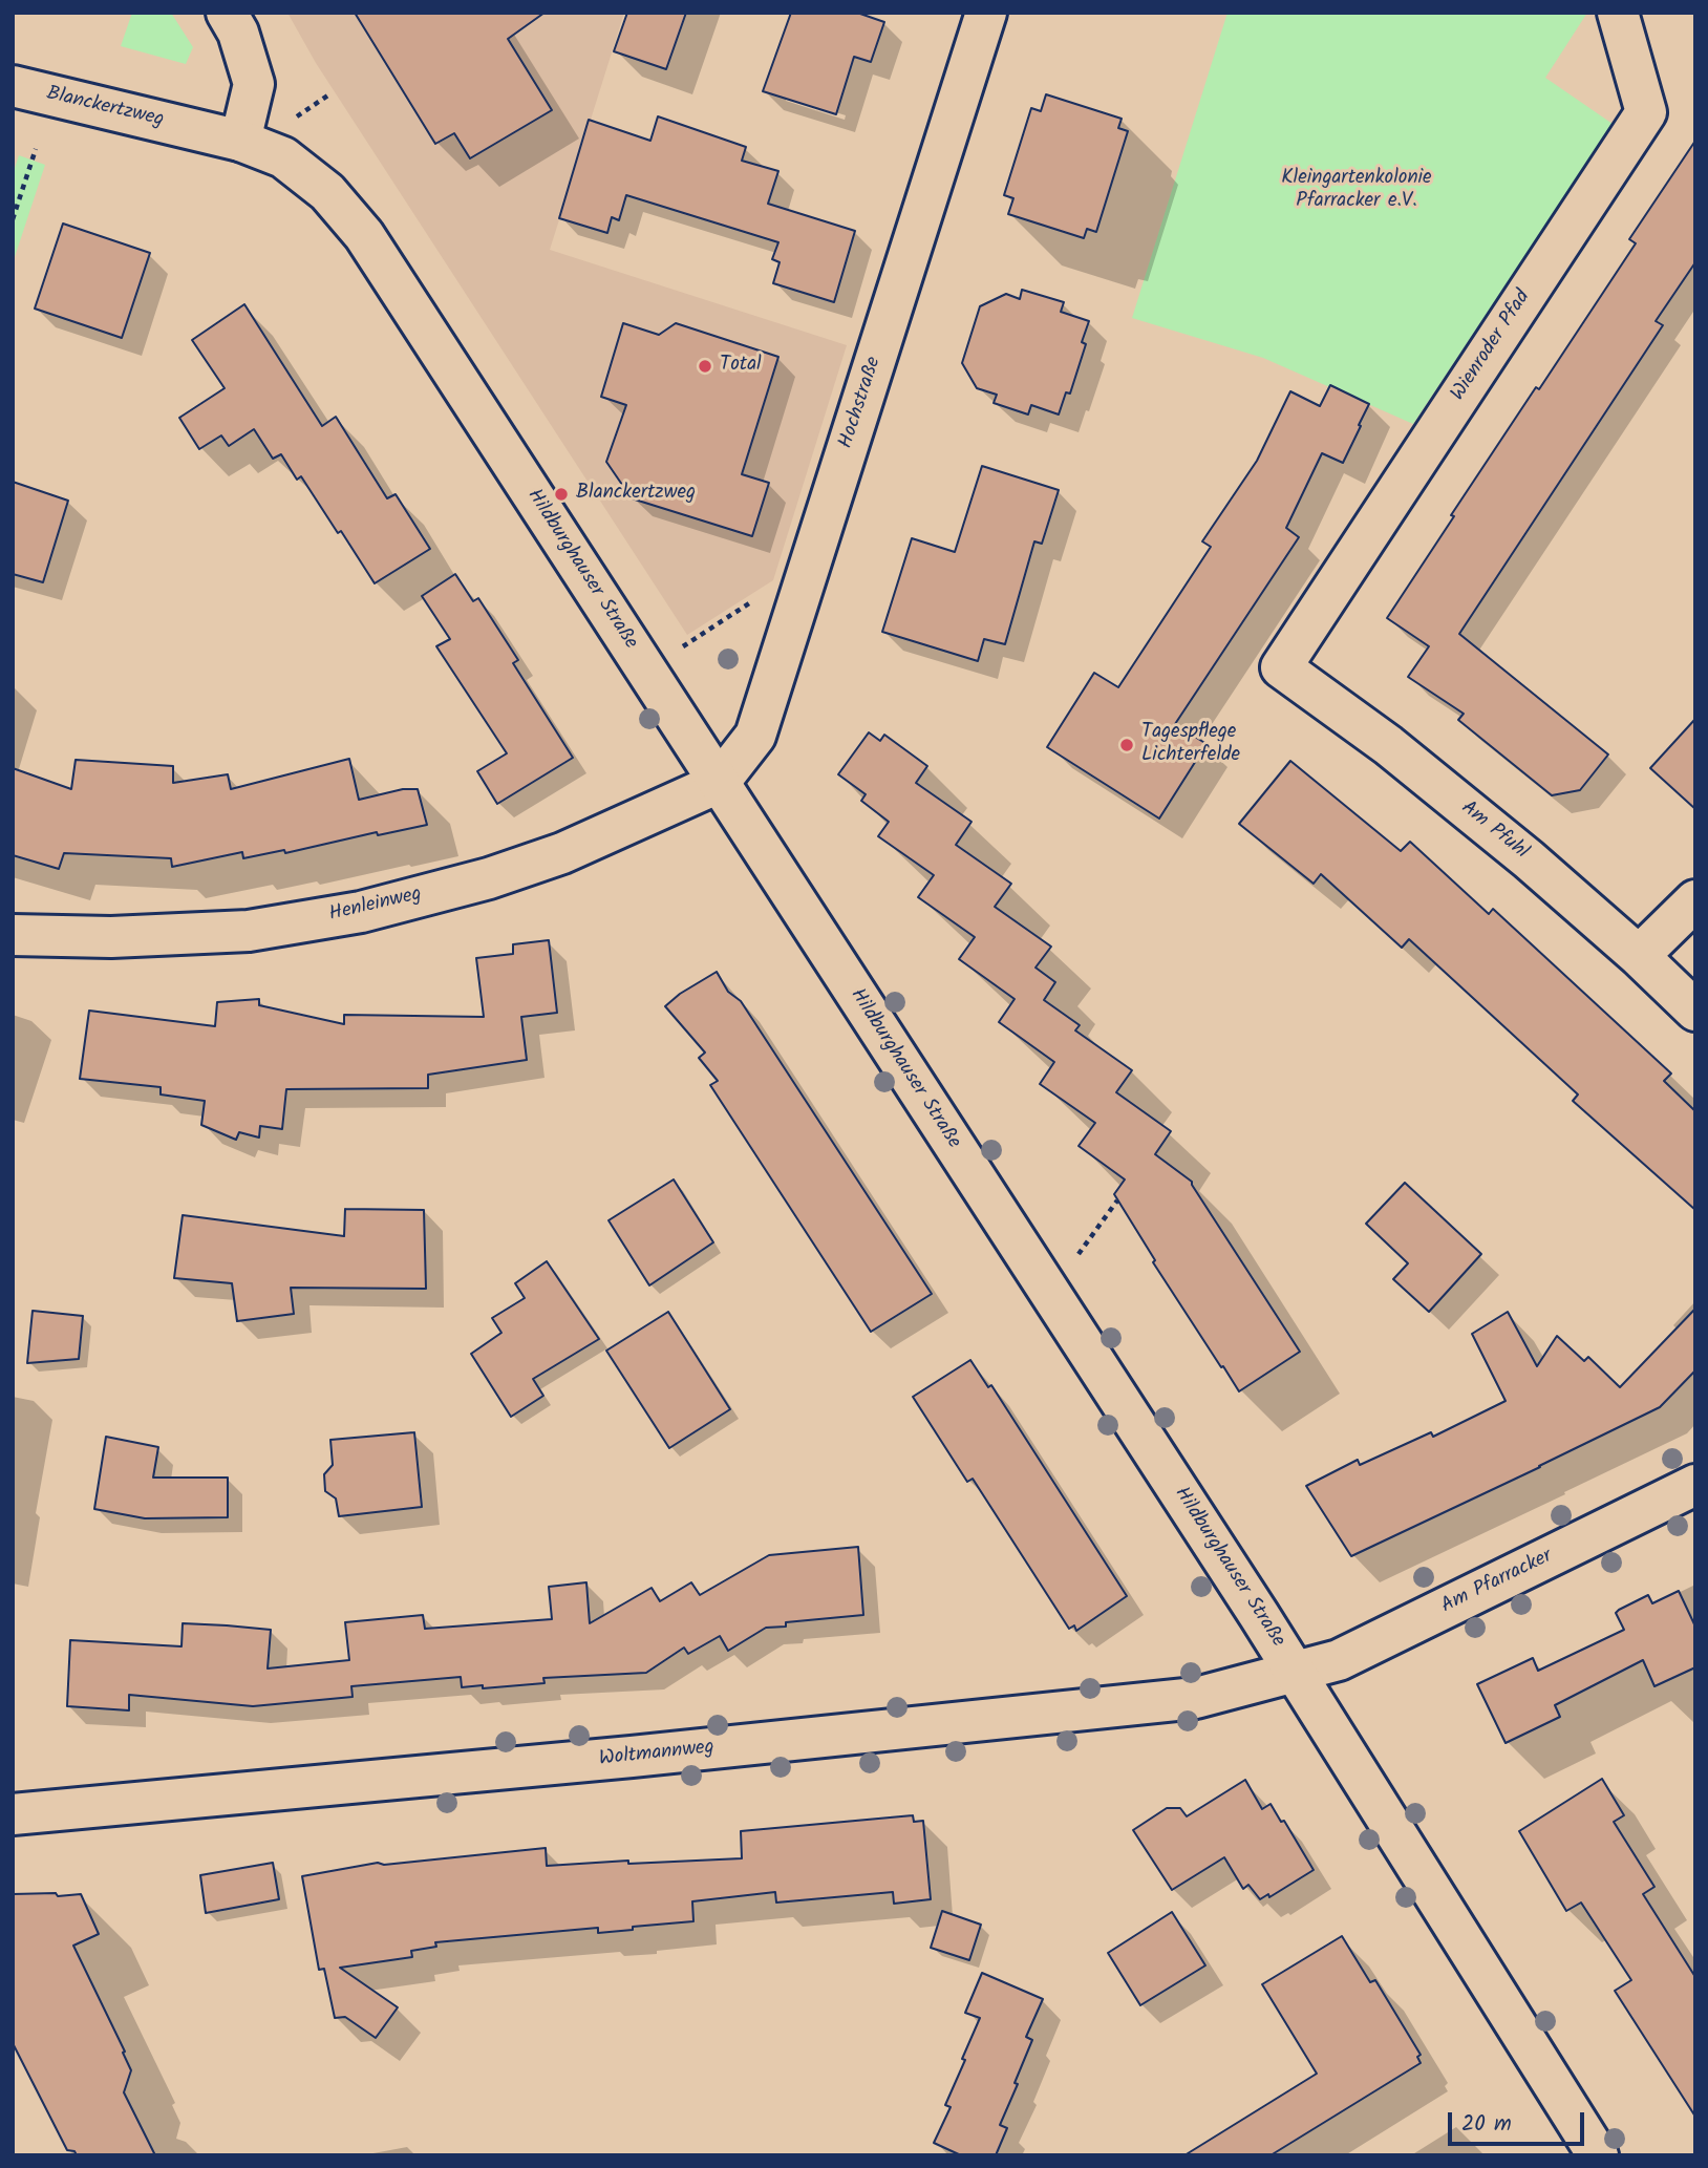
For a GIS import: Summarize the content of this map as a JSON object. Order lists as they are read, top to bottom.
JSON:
{
  "streets": {
    "street": [
      "Blanckertzweg",
      "Wienroder Pfad",
      "Hochstraße",
      "Hildburghauser Straße",
      "Am Pfuhl",
      "Henleinweg",
      "Am Pfarracker",
      "Woltmannweg"
    ]
  },
  "crossings": [
    ["Blanckertzweg", "Hildburghauser Straße"],
    ["Wienroder Pfad", "Am Pfuhl"],
    ["Hochstraße", "Hildburghauser Straße"],
    ["Hochstraße", "Henleinweg"],
    ["Hildburghauser Straße", "Henleinweg"],
    ["Hildburghauser Straße", "Am Pfarracker"],
    ["Hildburghauser Straße", "Woltmannweg"],
    ["Am Pfarracker", "Woltmannweg"]
  ],
  "parks": ["Kleingartenkolonie Pfarracker e.V."],
  "places": ["Total", "Blanckertzweg", "Tagespflege Lichterfelde"],
  "scale_bar": "20 m"
}
